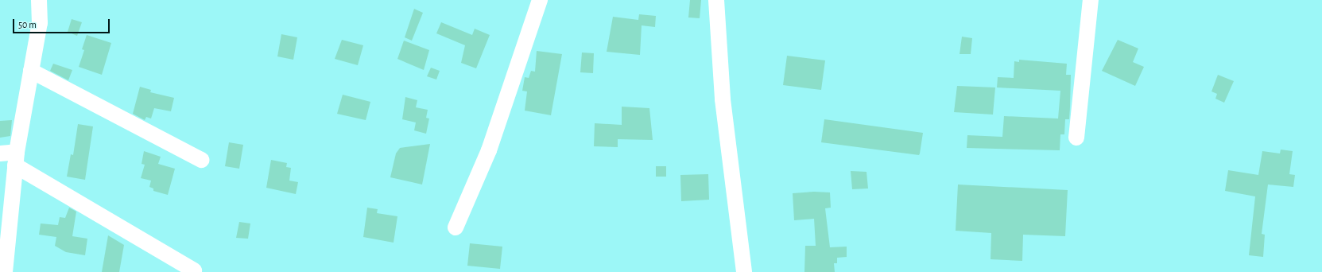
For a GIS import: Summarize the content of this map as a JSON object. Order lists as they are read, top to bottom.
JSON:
{
  "scale_bar": "50 m"
}
